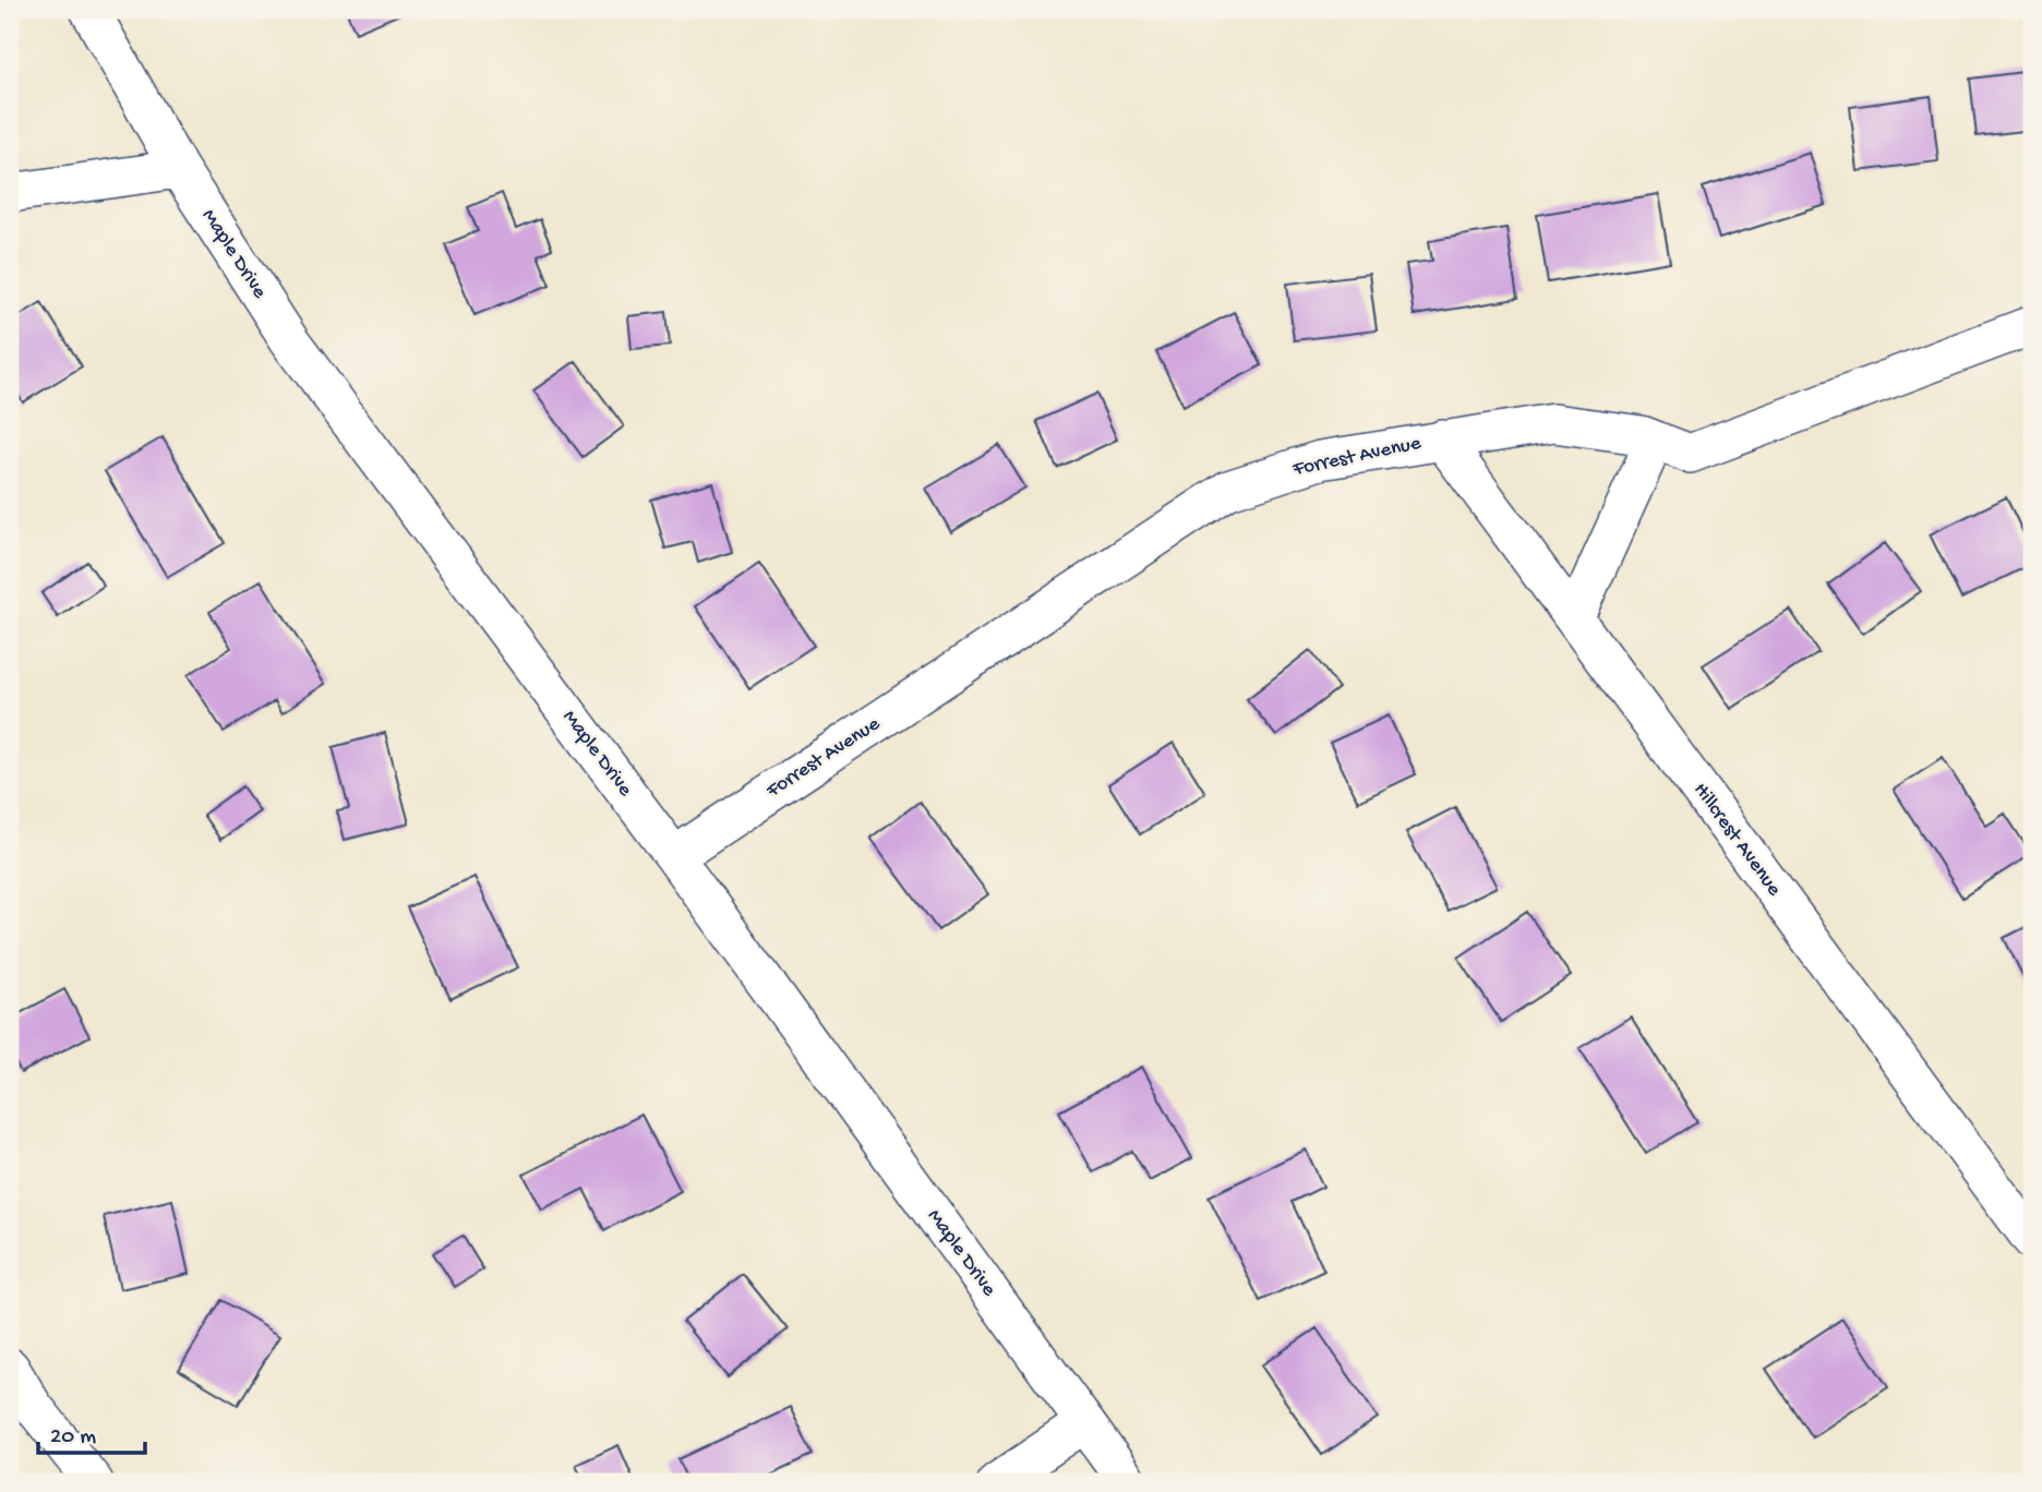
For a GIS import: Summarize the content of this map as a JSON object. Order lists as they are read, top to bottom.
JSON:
{
  "streets": {
    "street": ["Maple Drive", "Forrest Avenue", "Hillcrest Avenue"]
  },
  "crossings": [
    ["Maple Drive", "Forrest Avenue"],
    ["Forrest Avenue", "Hillcrest Avenue"]
  ],
  "scale_bar": "20 m"
}
